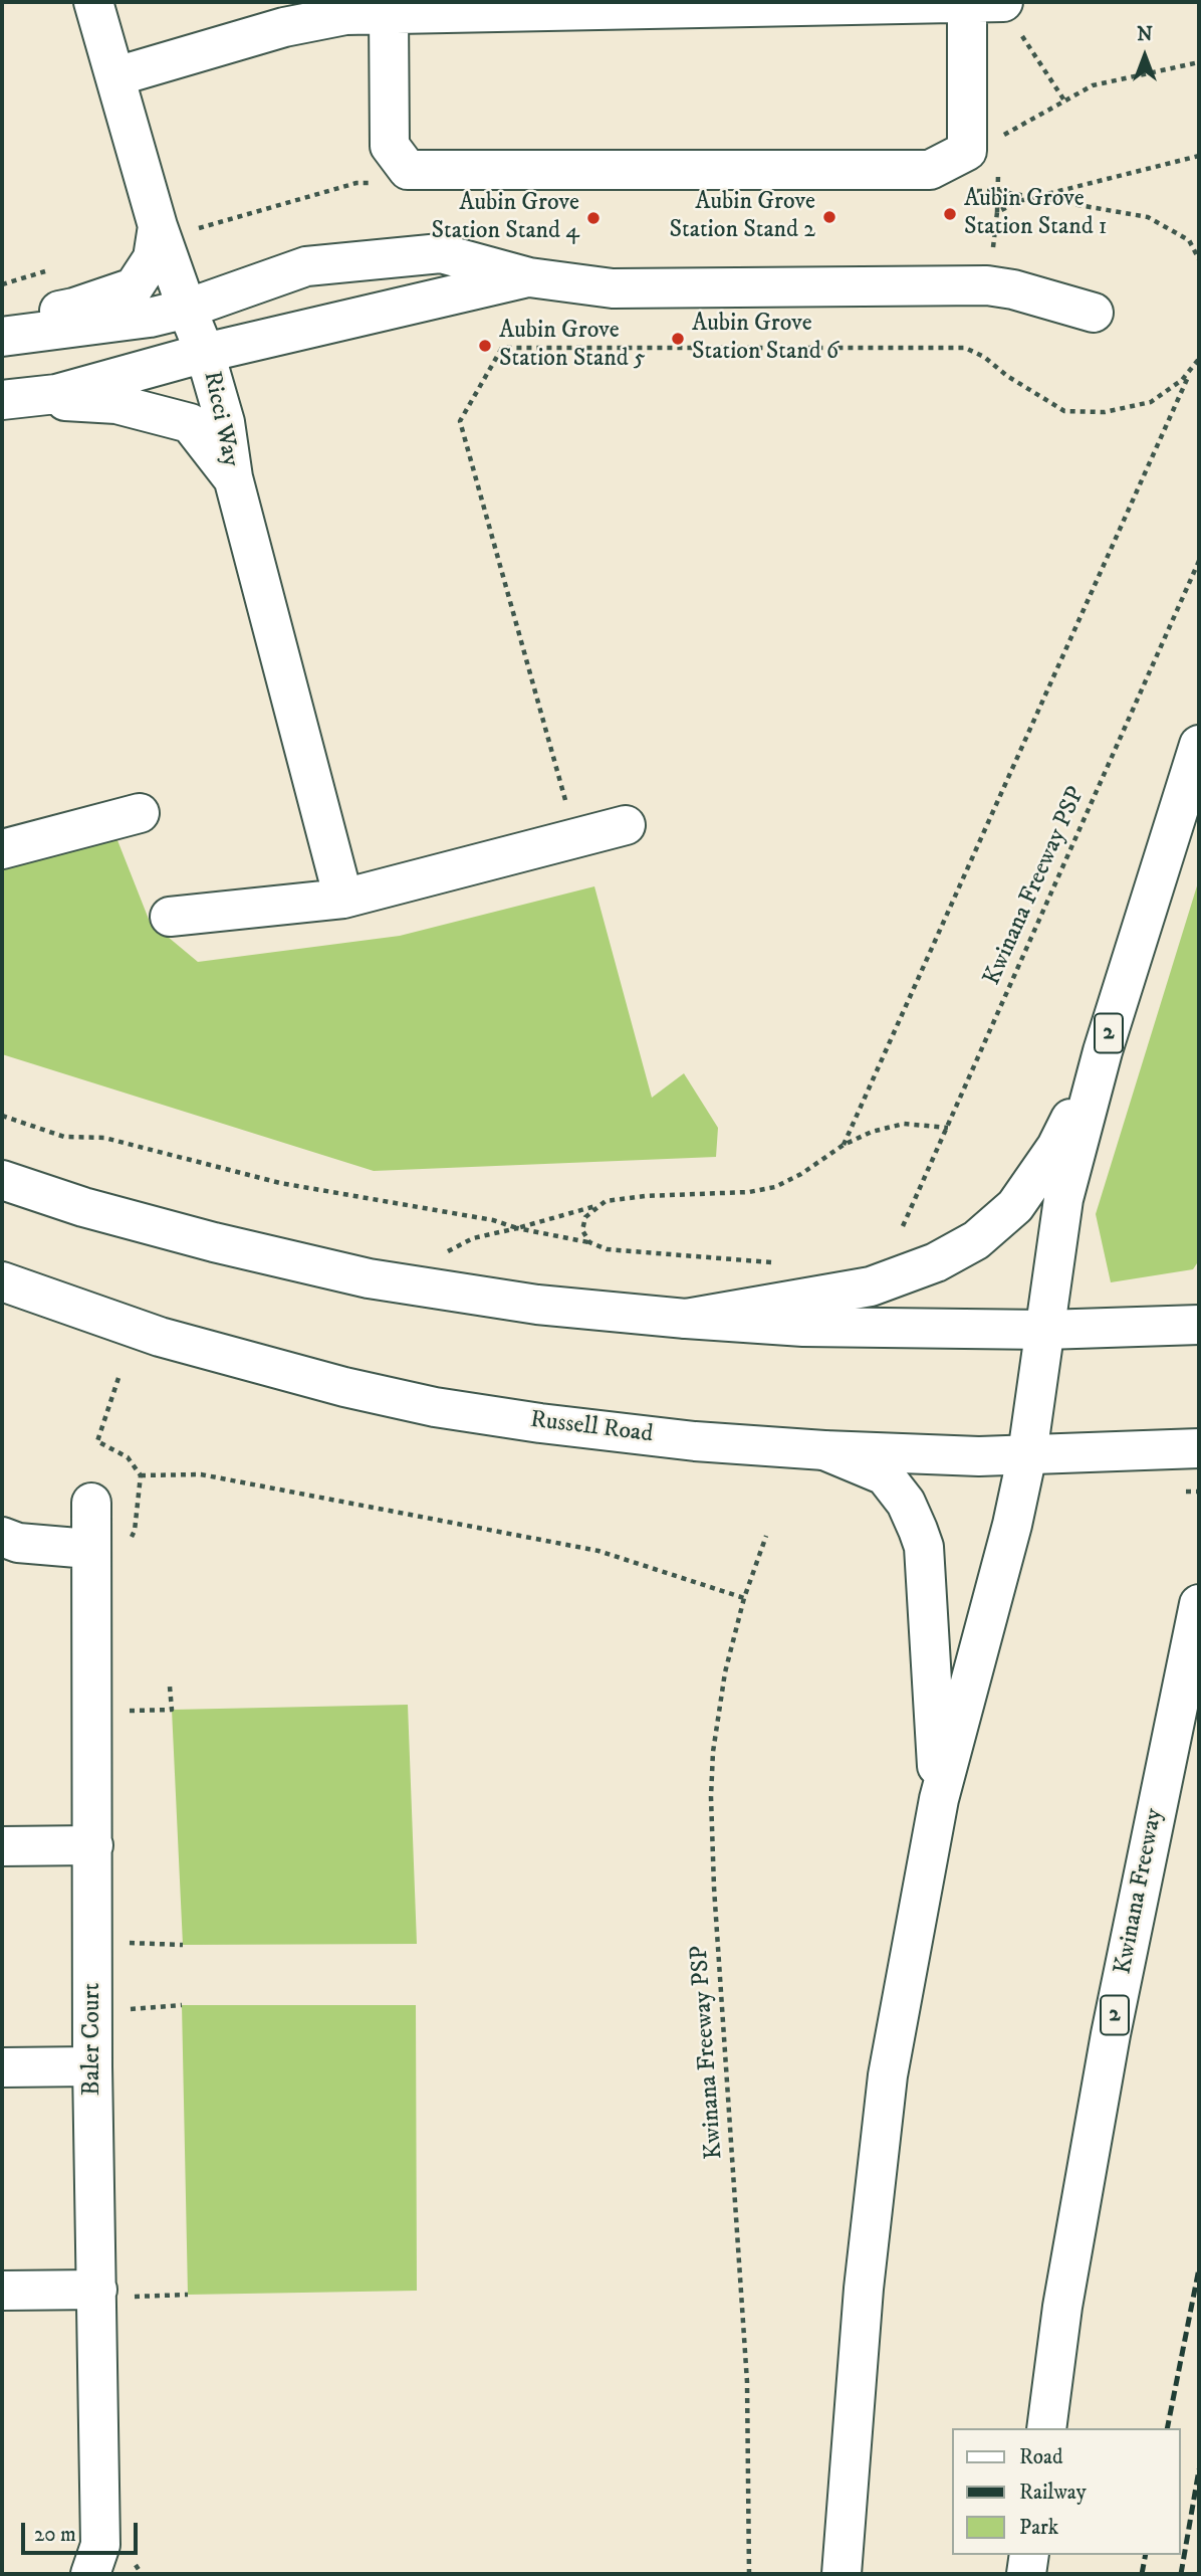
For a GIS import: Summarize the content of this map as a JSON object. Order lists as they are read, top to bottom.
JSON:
{
  "streets": {
    "main road": [
      "Ricci Way",
      "2",
      "Russell Road",
      "Kwinana Freeway",
      "Baler Court"
    ],
    "path": ["Kwinana Freeway PSP"]
  },
  "crossings": [
    ["2", "Russell Road"]
  ],
  "places": [
    "Aubin Grove Station Stand 1",
    "Aubin Grove Station Stand 2",
    "Aubin Grove Station Stand 4",
    "Aubin Grove Station Stand 6",
    "Aubin Grove Station Stand 5"
  ],
  "legend": ["Road", "Railway", "Park"],
  "scale_bar": "20 m",
  "north": "top"
}
